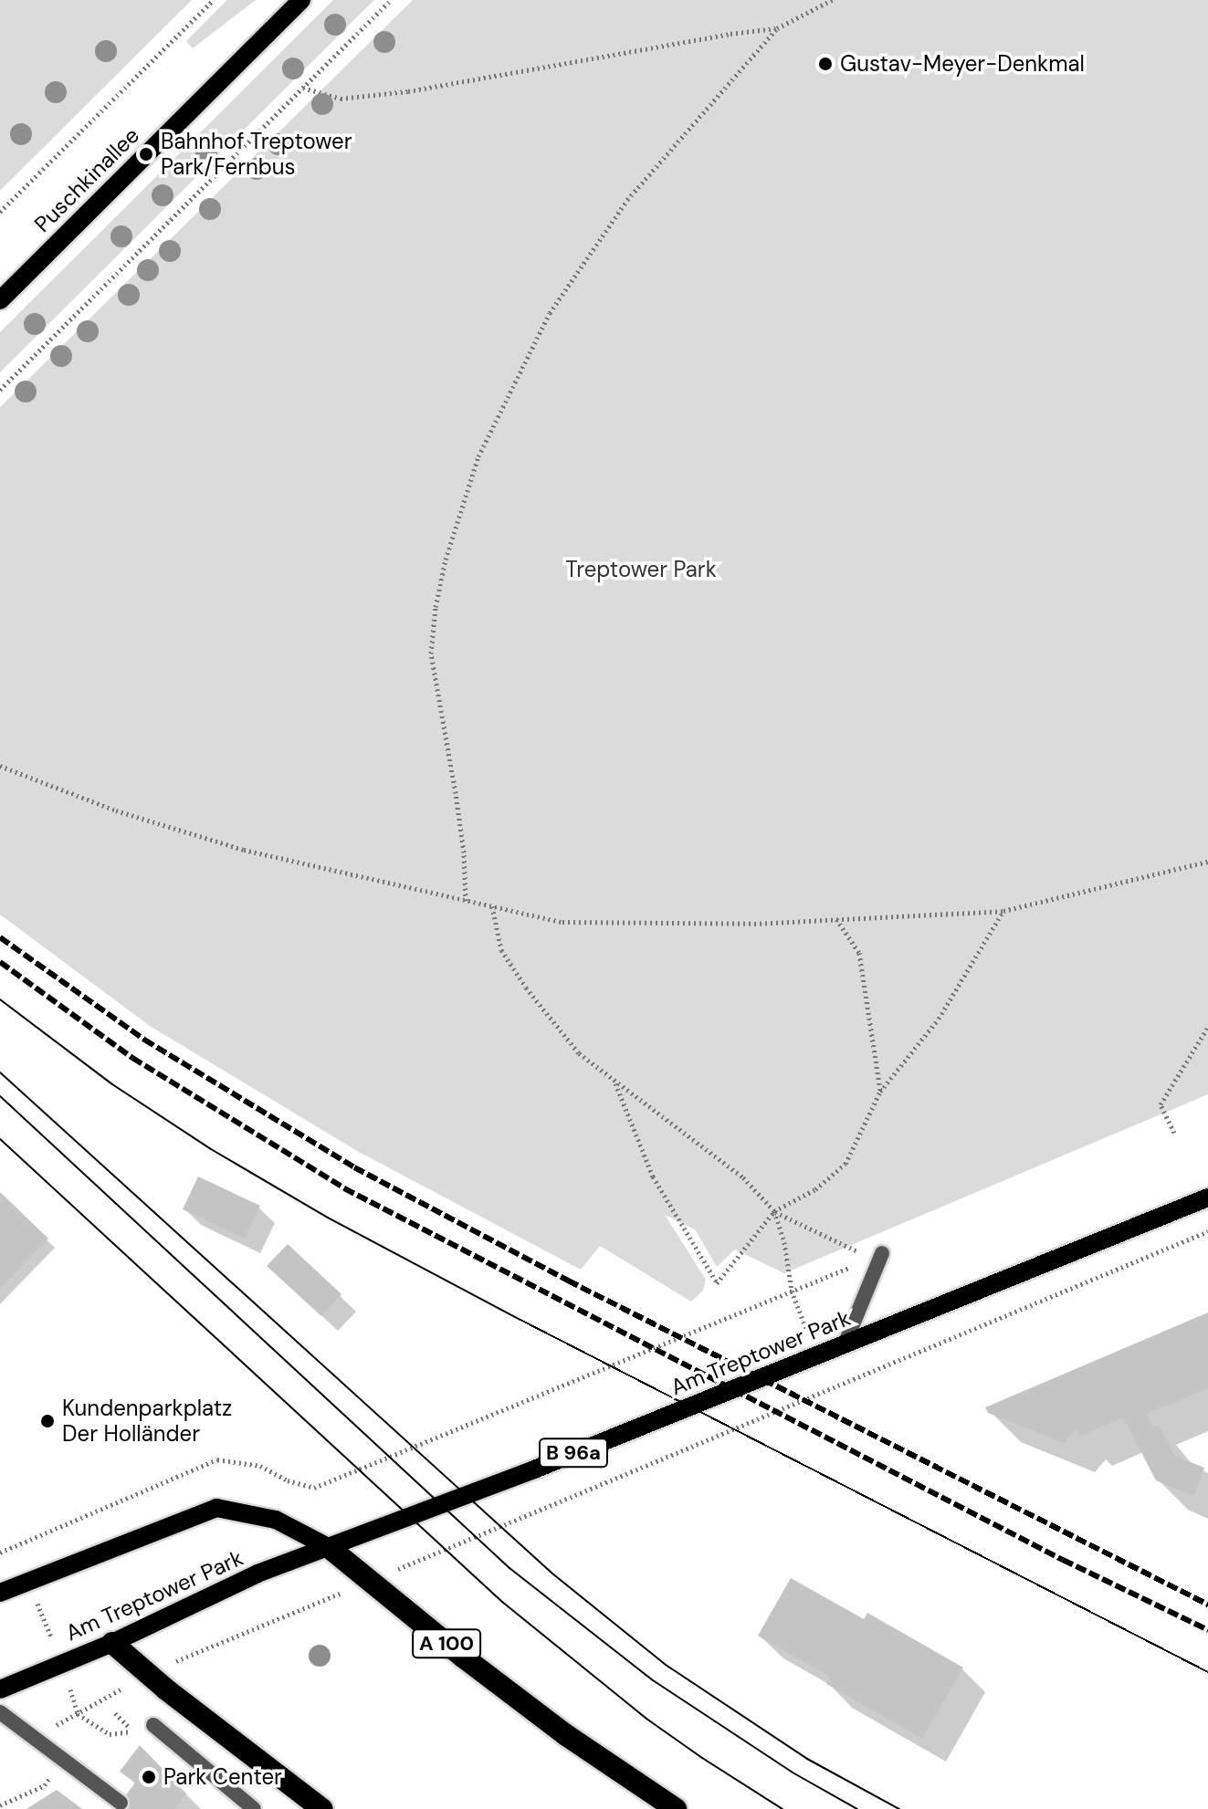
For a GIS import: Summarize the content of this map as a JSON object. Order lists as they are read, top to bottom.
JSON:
{
  "streets": {
    "highway": ["A 100"],
    "main road": ["Puschkinallee", "Am Treptower Park", "B 96a"]
  },
  "crossings": [
    ["Am Treptower Park", "A 100"]
  ],
  "parks": ["Treptower Park"],
  "places": [
    "Gustav-Meyer-Denkmal",
    "Bahnhof Treptower Park/Fernbus",
    "Kundenparkplatz Der Holländer",
    "Park Center"
  ]
}
